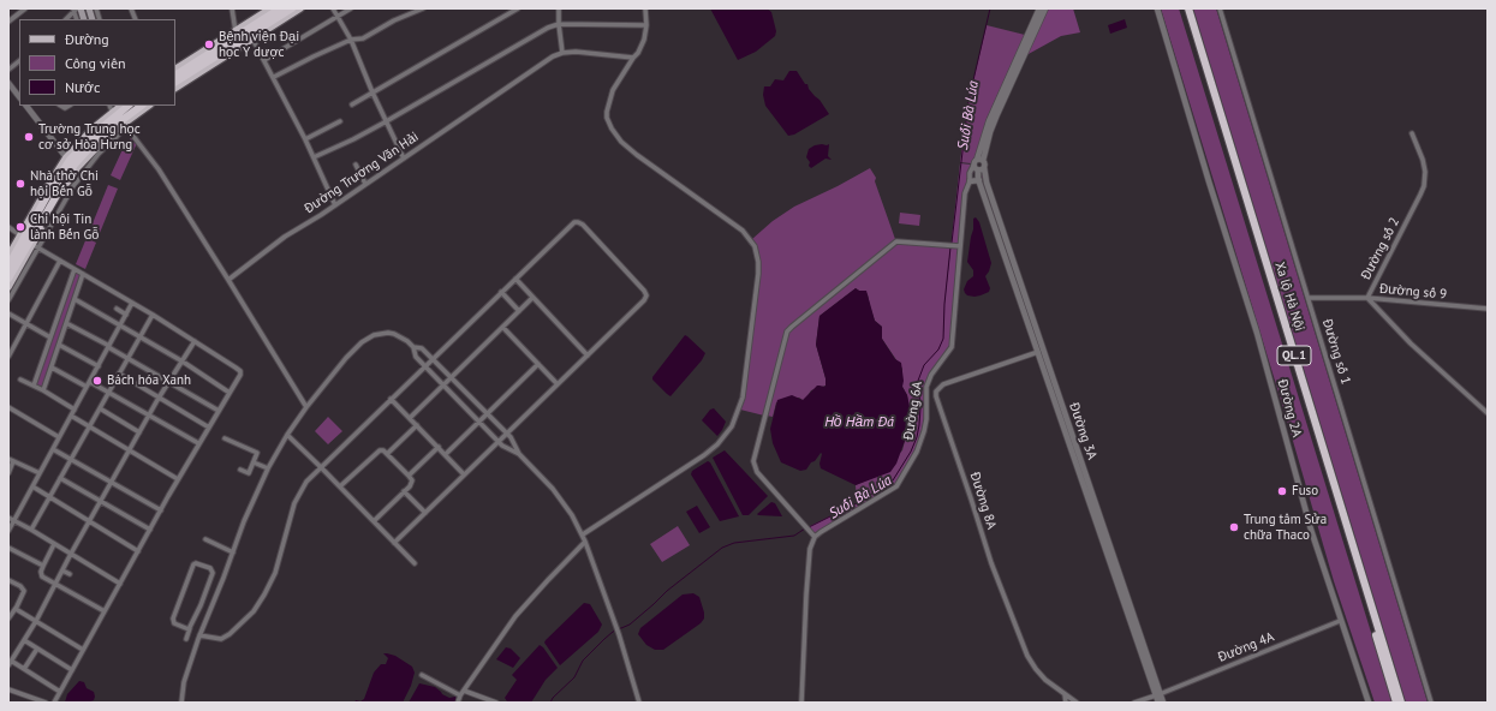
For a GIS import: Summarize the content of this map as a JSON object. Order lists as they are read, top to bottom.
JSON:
{
  "streets": {
    "highway": ["Xa lộ Hà Nội", "QL.1"],
    "street": [
      "Đường Trương Văn Hải",
      "Đường số 2",
      "Đường số 9",
      "Đường số 1",
      "Đường 2A",
      "Đường 6A",
      "Đường 3A",
      "Đường 8A",
      "Đường 4A"
    ]
  },
  "crossings": [
    ["Đường số 2", "Đường số 9"],
    ["Đường số 9", "Đường số 1"],
    ["Đường 2A", "Đường 4A"],
    ["Đường 6A", "Đường 3A"],
    ["Đường 3A", "Đường 8A"],
    ["Đường 3A", "Đường 4A"]
  ],
  "water": ["Suối Bà Lúa", "Hồ Hầm Đá"],
  "places": [
    "Bệnh viện Đại học Y dược",
    "Trường Trung học cơ sở Hòa Hưng",
    "Nhà thờ Chi hội Bến Gỗ",
    "Chi hội Tin lành Bến Gỗ",
    "Bách hóa Xanh",
    "Fuso",
    "Trung tâm Sửa chữa Thaco"
  ],
  "legend": ["Đường", "Công viên", "Nước"]
}
